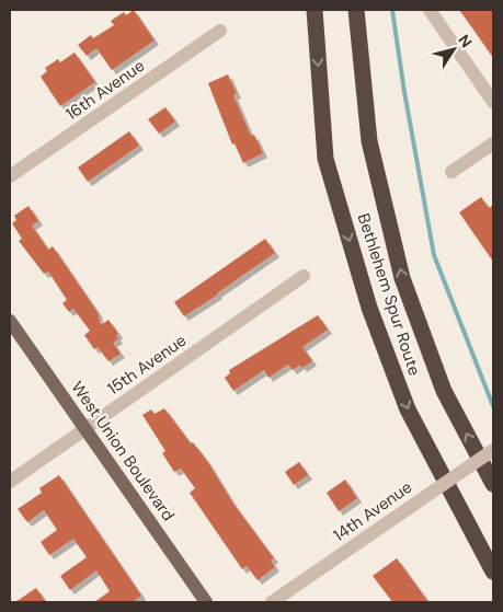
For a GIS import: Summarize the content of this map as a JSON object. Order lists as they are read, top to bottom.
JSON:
{
  "streets": {
    "highway": ["Bethlehem Spur Route"],
    "main road": ["West Union Boulevard"],
    "street": ["16th Avenue", "15th Avenue", "14th Avenue"]
  },
  "crossings": [
    ["15th Avenue", "West Union Boulevard"]
  ],
  "north": "top right"
}
